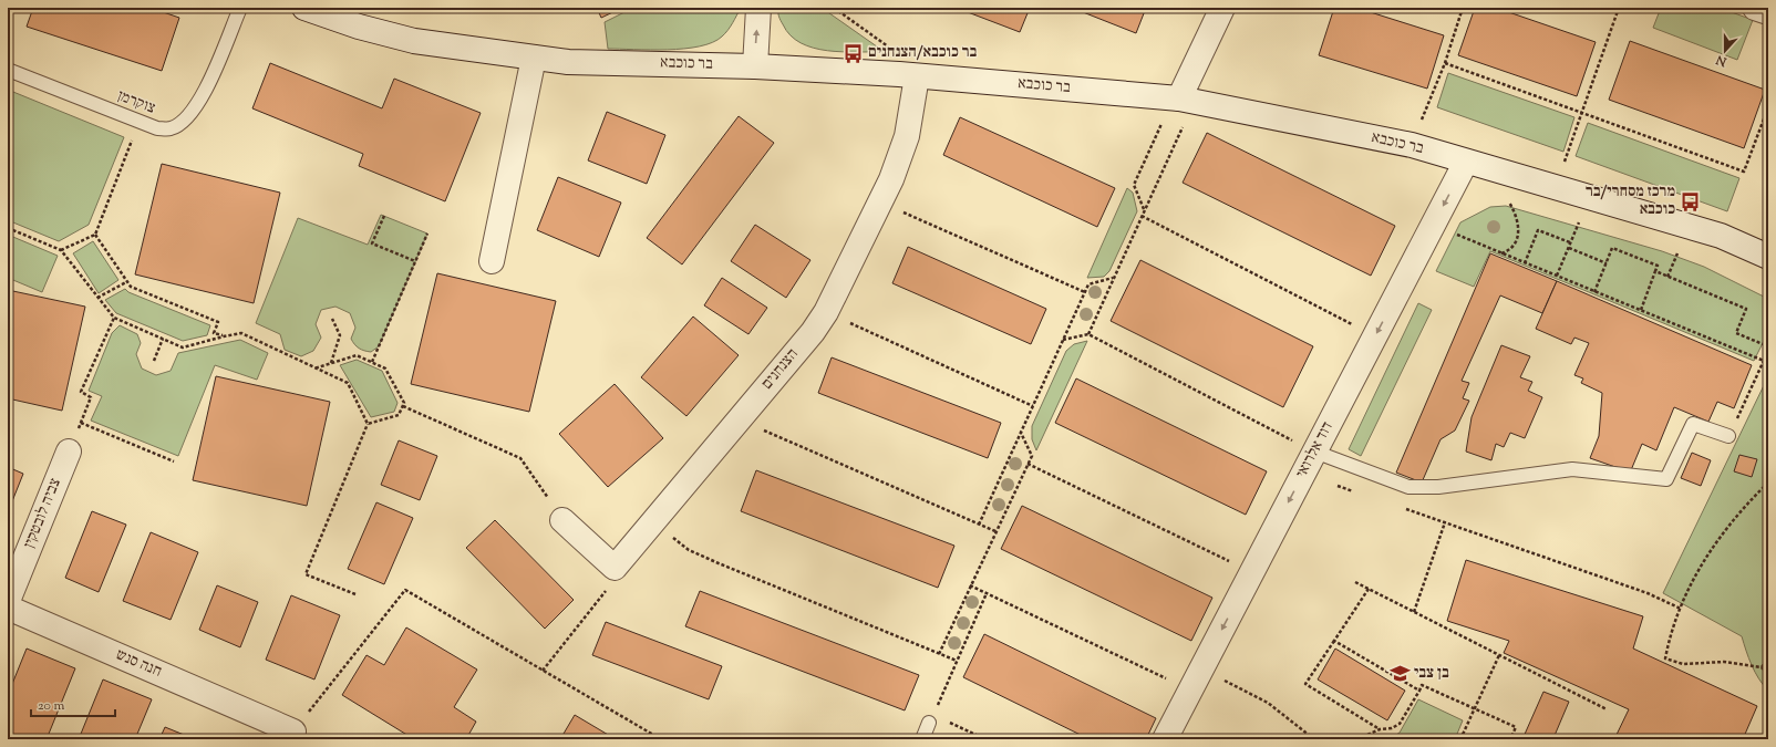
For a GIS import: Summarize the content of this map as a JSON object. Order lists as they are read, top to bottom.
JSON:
{
  "streets": {
    "street": [
      "בר כוכבא",
      "הצנחנים",
      "דוד אלרואי",
      "צביה לובטקין",
      "חנה סנש"
    ],
    "lane": ["צוקרמן"]
  },
  "crossings": [
    ["בר כוכבא", "הצנחנים"],
    ["בר כוכבא", "דוד אלרואי"]
  ],
  "one_way": ["דוד אלרואי"],
  "places": {
    "bus stop": ["בר כוכבא/הצנחנים", "מרכז מסחרי/בר כוכבא"],
    "school or university": ["בן צבי"]
  },
  "scale_bar": "20 m",
  "north": "bottom"
}
